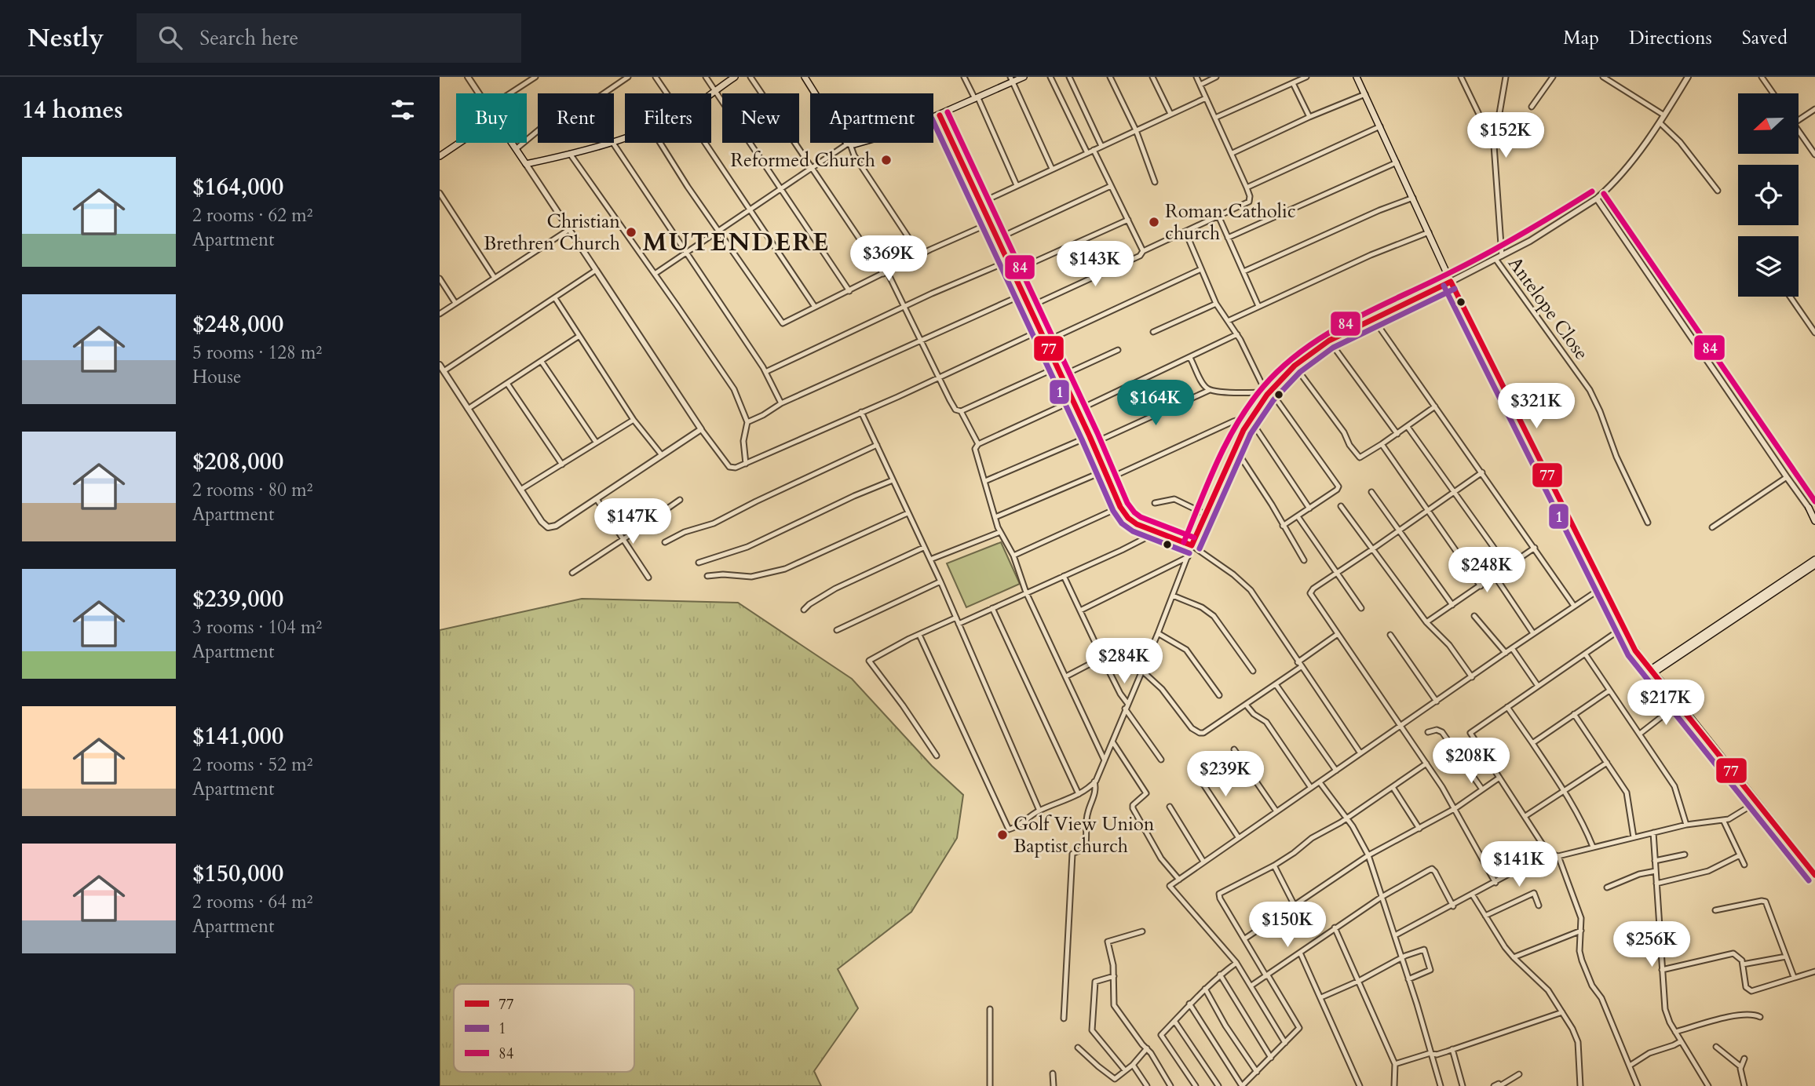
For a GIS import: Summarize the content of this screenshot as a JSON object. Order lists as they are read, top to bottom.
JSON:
{
  "streets": {
    "street": ["Antelope Close"]
  },
  "districts": ["MUTENDERE"],
  "places": [
    "Reformed Church",
    "Roman Catholic church",
    "Christian Brethren Church",
    "Golf View Union Baptist church"
  ],
  "lines": ["transit line 84", "transit line 77", "transit line 1"],
  "legend": ["77", "1", "84"],
  "north": "left",
  "page": {
    "header": "Nestly",
    "search": "Search here",
    "nav": ["Map", "Directions", "Saved"],
    "heading": "14 homes",
    "chip": [
      "Buy",
      "Rent",
      "Filters",
      "New",
      "Apartment"
    ],
    "price": [
      "$152K",
      "$369K",
      "$143K",
      "$164K",
      "$321K",
      "$147K",
      "$248K",
      "$284K",
      "$217K",
      "$208K",
      "$239K",
      "$141K",
      "$150K",
      "$256K"
    ],
    "list": [
      {
        "name": "$164,000",
        "note": "2 rooms · 62 m² · Apartment"
      },
      {
        "name": "$248,000",
        "note": "5 rooms · 128 m² · House"
      },
      {
        "name": "$208,000",
        "note": "2 rooms · 80 m² · Apartment"
      },
      {
        "name": "$239,000",
        "note": "3 rooms · 104 m² · Apartment"
      },
      {
        "name": "$141,000",
        "note": "2 rooms · 52 m² · Apartment"
      },
      {
        "name": "$150,000",
        "note": "2 rooms · 64 m² · Apartment"
      }
    ]
  }
}
